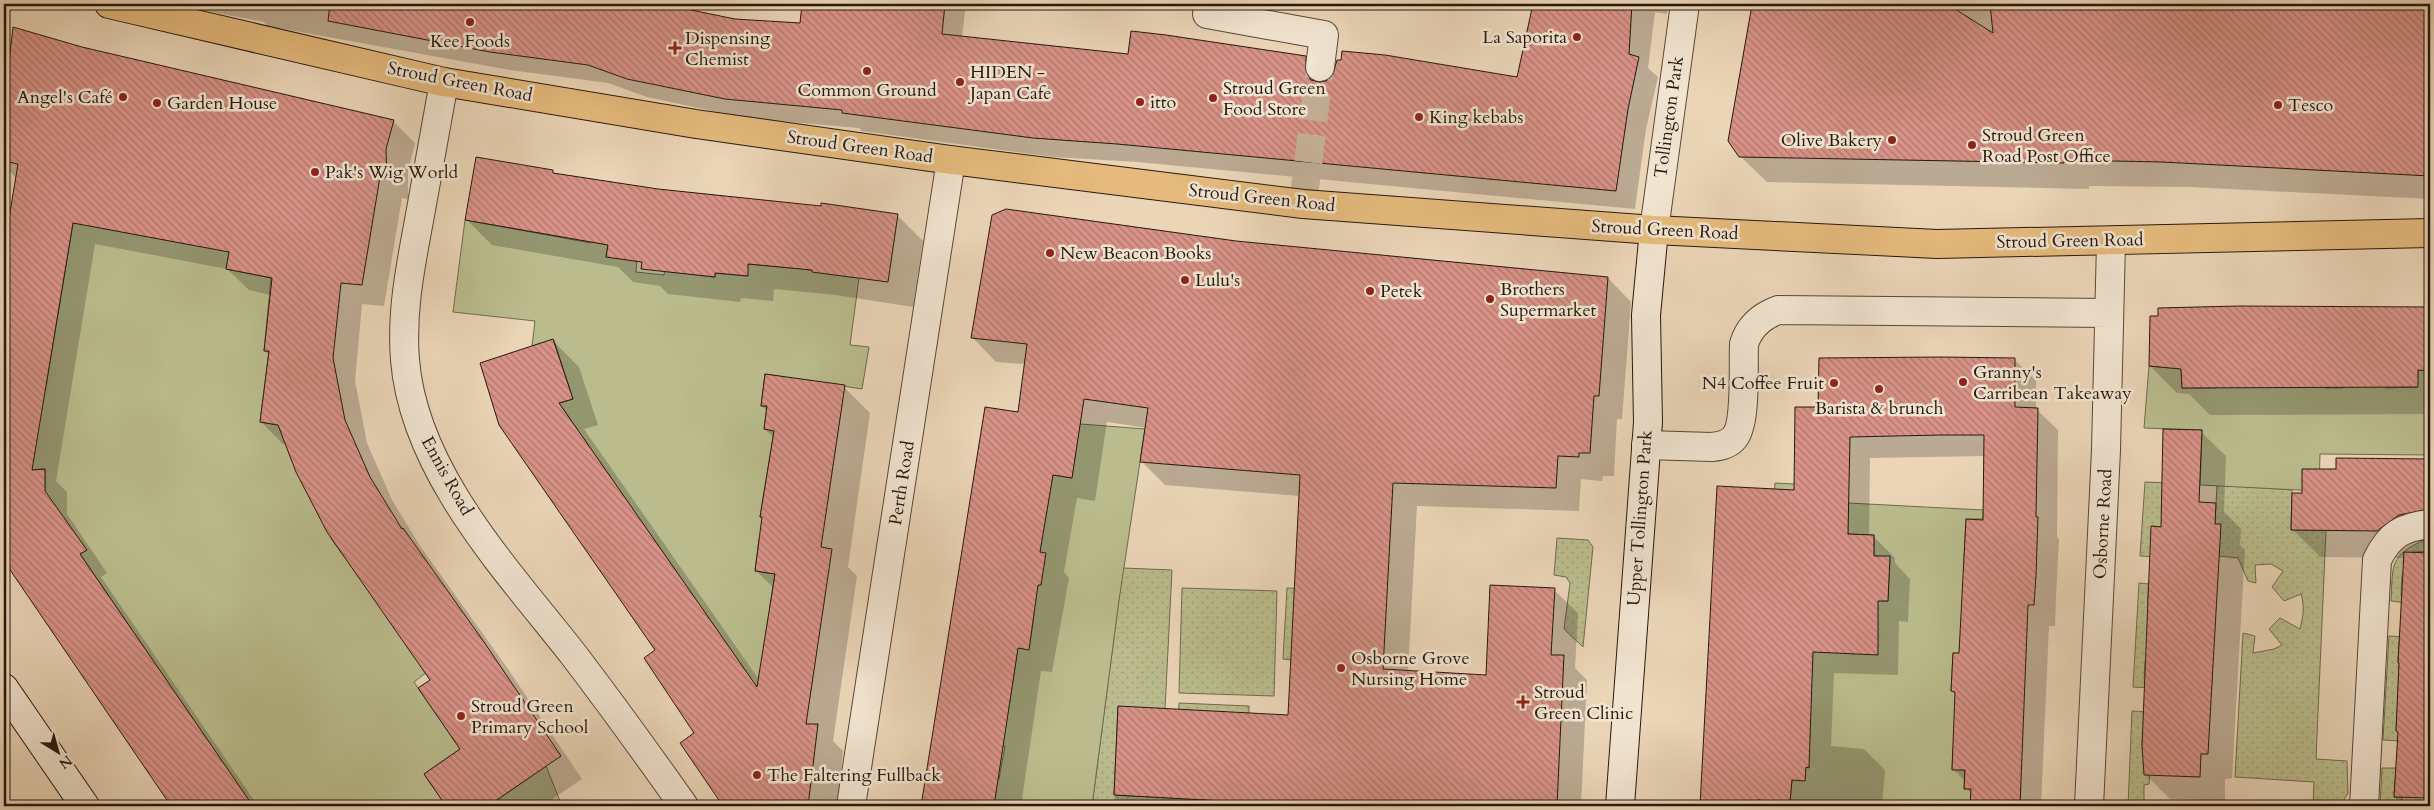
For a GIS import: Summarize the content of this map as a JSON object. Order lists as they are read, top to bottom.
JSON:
{
  "streets": {
    "main road": ["Stroud Green Road"],
    "street": [
      "Tollington Park",
      "Ennis Road",
      "Perth Road",
      "Upper Tollington Park",
      "Osborne Road"
    ]
  },
  "crossings": [
    ["Stroud Green Road", "Tollington Park"],
    ["Stroud Green Road", "Ennis Road"],
    ["Stroud Green Road", "Perth Road"],
    ["Stroud Green Road", "Upper Tollington Park"],
    ["Stroud Green Road", "Osborne Road"],
    ["Tollington Park", "Upper Tollington Park"]
  ],
  "places": {
    "other": [
      "Kee Foods",
      "La Saporita",
      "Common Ground",
      "HIDEN - Japan Cafe",
      "Angel's Café",
      "Stroud Green Food Store",
      "itto",
      "Garden House",
      "Tesco",
      "King kebabs",
      "Olive Bakery",
      "Stroud Green Road Post Office",
      "Pak's Wig World",
      "New Beacon Books",
      "Lulu's",
      "Petek",
      "Brothers Supermarket",
      "Granny's Carribean Takeaway",
      "N4 Coffee Fruit",
      "Barista & brunch",
      "Osborne Grove Nursing Home",
      "Stroud Green Primary School",
      "The Faltering Fullback"
    ],
    "health": ["Dispensing Chemist", "Stroud Green Clinic"]
  },
  "north": "bottom right"
}
